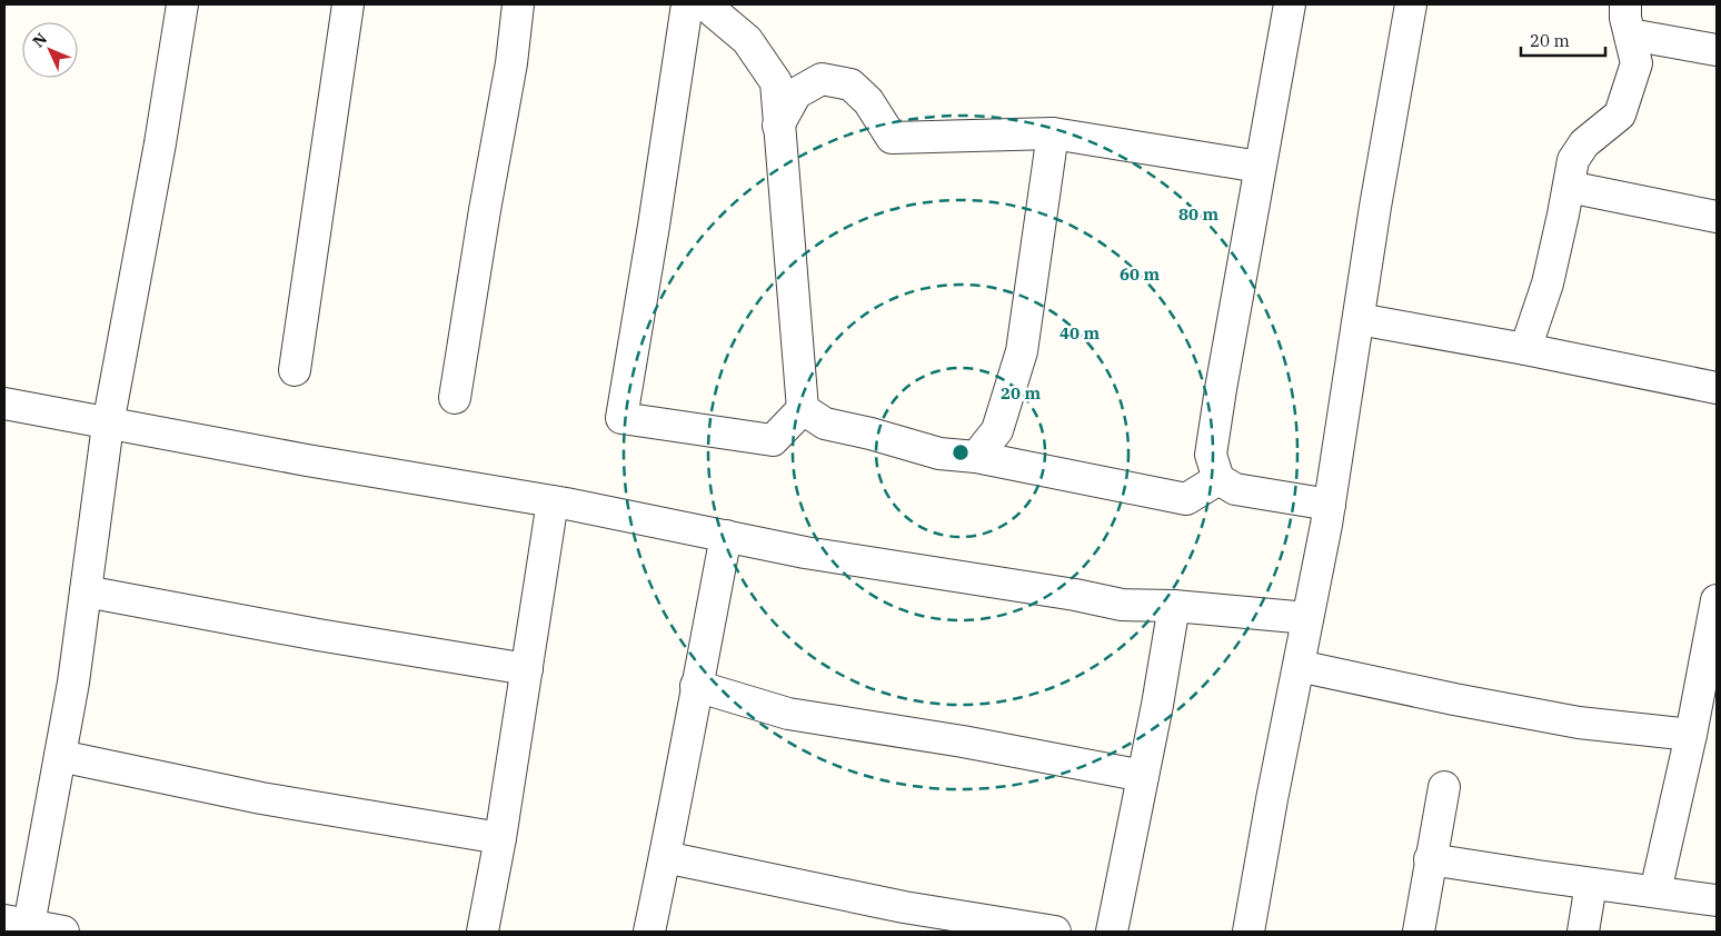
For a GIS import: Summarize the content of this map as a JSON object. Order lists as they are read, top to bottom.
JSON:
{
  "scale_bar": "20 m",
  "north": "top left",
  "rings": [
    "80 m",
    "60 m",
    "40 m",
    "20 m"
  ]
}
